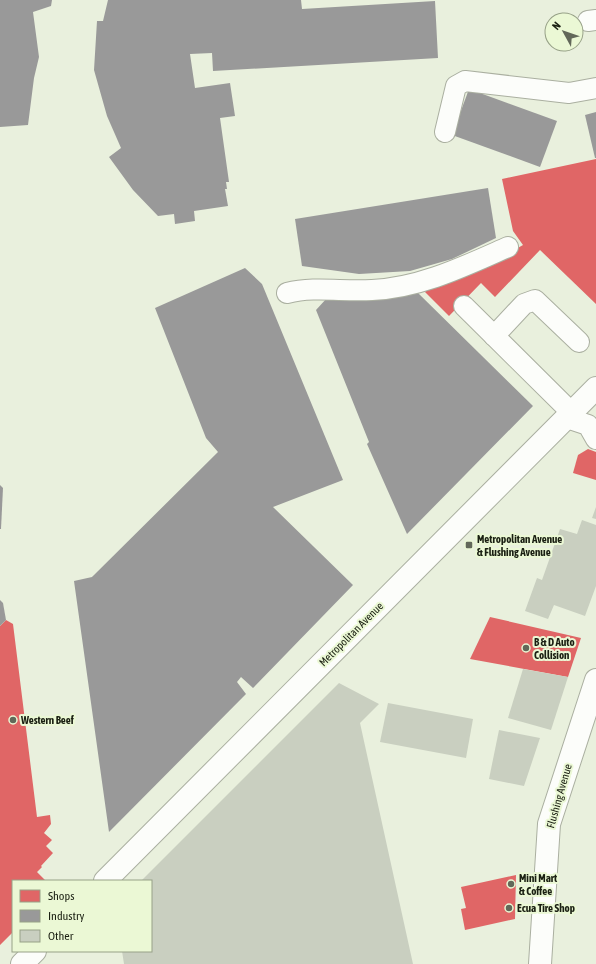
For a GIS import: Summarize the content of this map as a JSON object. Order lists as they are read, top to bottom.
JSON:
{
  "streets": {
    "main road": ["Metropolitan Avenue", "Flushing Avenue"]
  },
  "places": {
    "transit": ["Metropolitan Avenue & Flushing Avenue"],
    "other": [
      "B & D Auto Collision",
      "Western Beef",
      "Mini Mart & Coffee",
      "Ecua Tire Shop"
    ]
  },
  "legend": ["Shops", "Industry", "Other"],
  "north": "top left"
}
